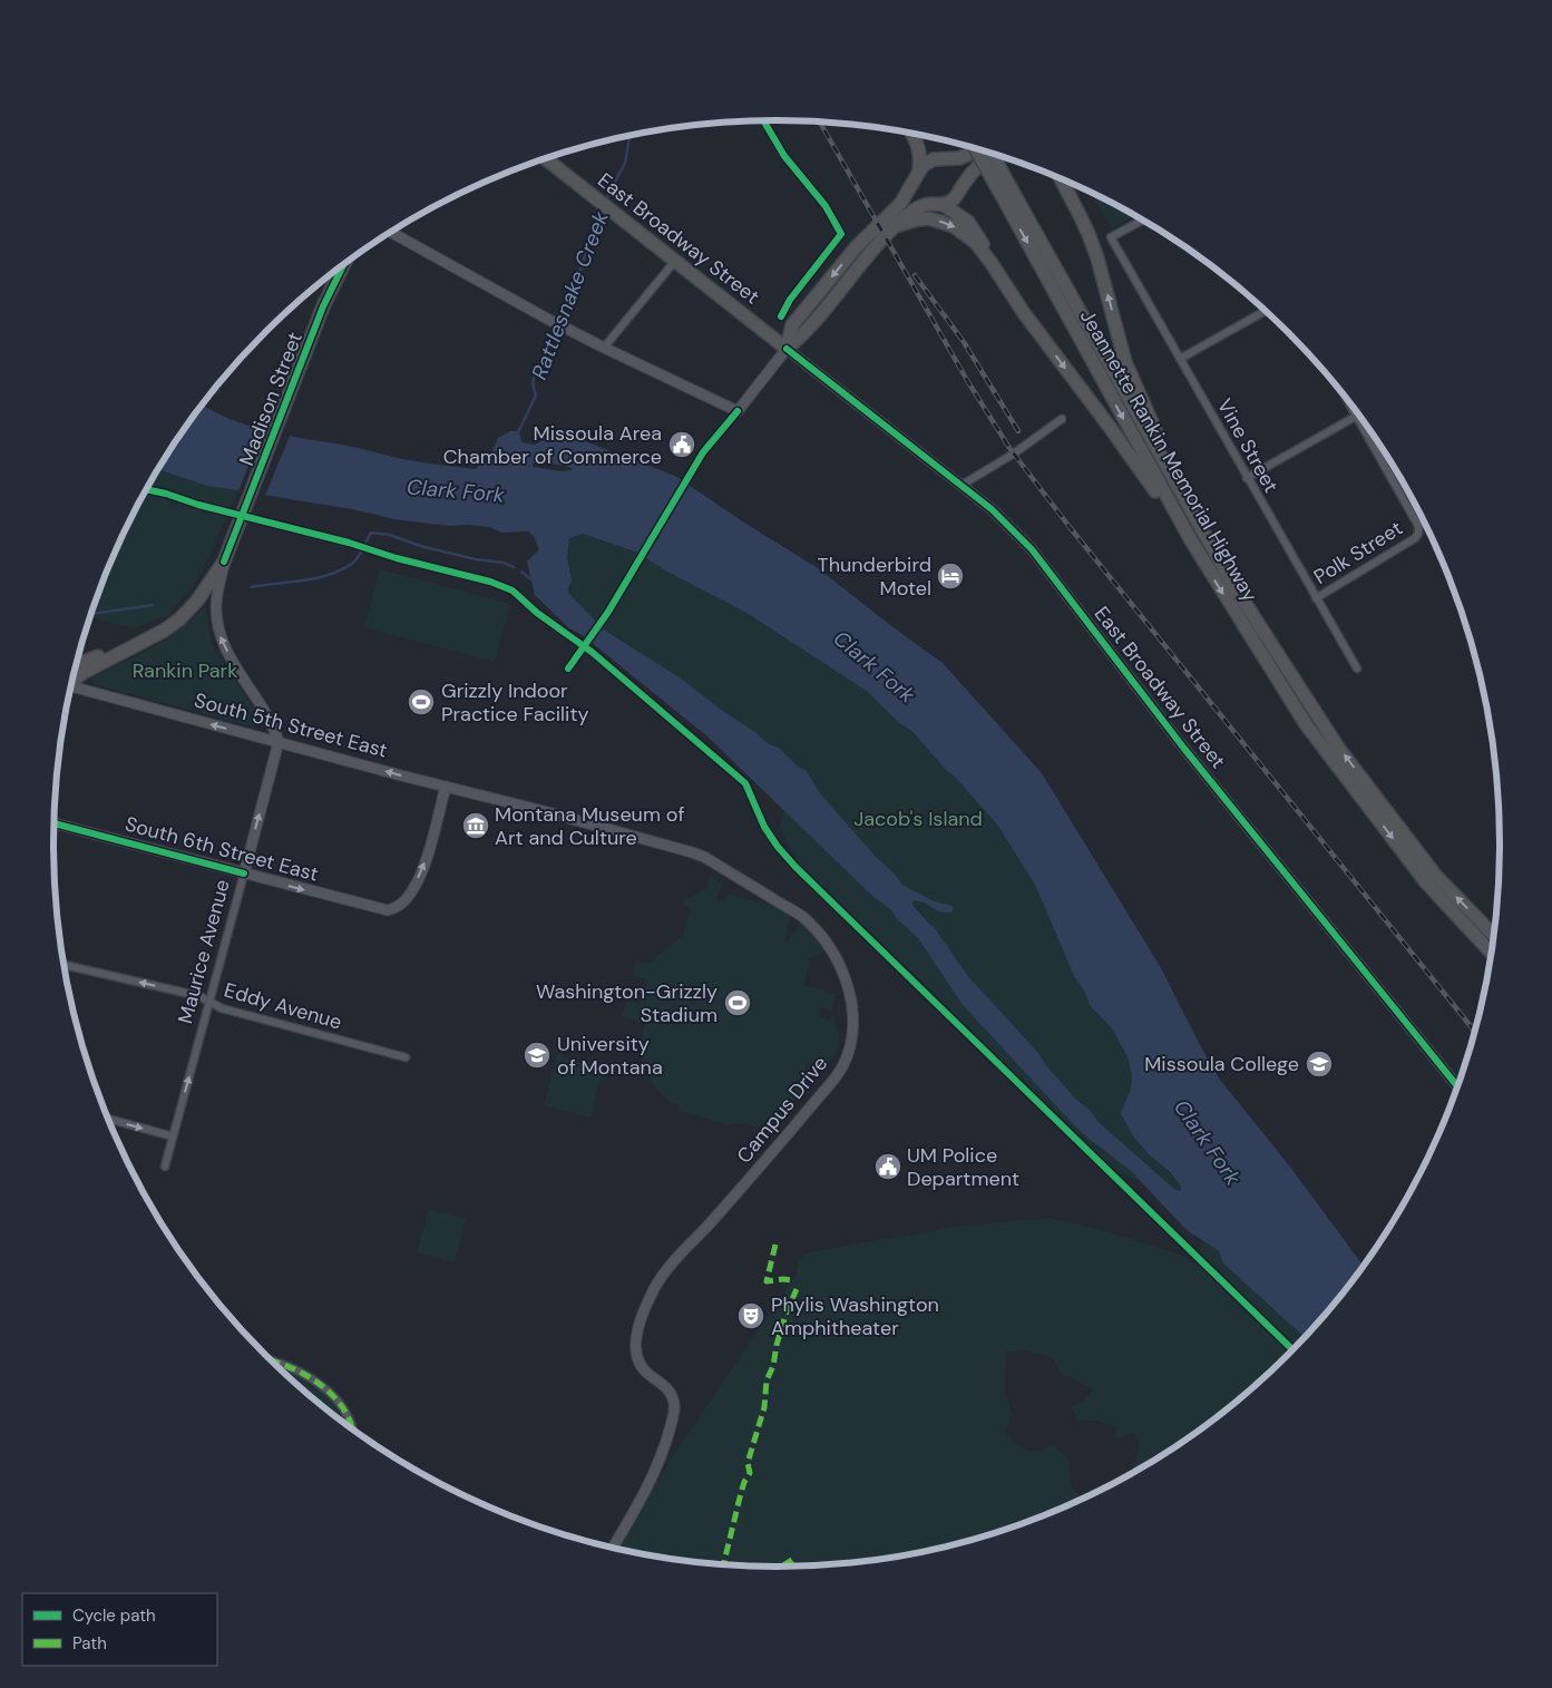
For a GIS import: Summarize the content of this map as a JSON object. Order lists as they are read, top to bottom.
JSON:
{
  "streets": {
    "highway": ["East Broadway Street", "Madison Street", "Jeannette Rankin Memorial Highway"],
    "street": [
      "Vine Street",
      "Polk Street",
      "South 5th Street East",
      "South 6th Street East",
      "Maurice Avenue",
      "Eddy Avenue",
      "Campus Drive"
    ]
  },
  "crossings": [
    ["Vine Street", "Polk Street"],
    ["South 5th Street East", "South 6th Street East"],
    ["South 5th Street East", "Maurice Avenue"],
    ["South 5th Street East", "Campus Drive"],
    ["South 6th Street East", "Maurice Avenue"],
    ["South 6th Street East", "Campus Drive"],
    ["Maurice Avenue", "Eddy Avenue"]
  ],
  "one_way": ["South 5th Street East", "Maurice Avenue", "Eddy Avenue"],
  "water": ["Rattlesnake Creek", "Clark Fork"],
  "parks": ["Rankin Park", "Jacob's Island"],
  "places": {
    "public building": ["Missoula Area Chamber of Commerce", "UM Police Department"],
    "hotel": ["Thunderbird Motel"],
    "sports": ["Grizzly Indoor Practice Facility", "Washington-Grizzly Stadium"],
    "museum": ["Montana Museum of Art and Culture"],
    "school or university": ["University of Montana", "Missoula College"],
    "theatre": ["Phylis Washington Amphitheater"]
  },
  "legend": ["Cycle path", "Path"]
}
